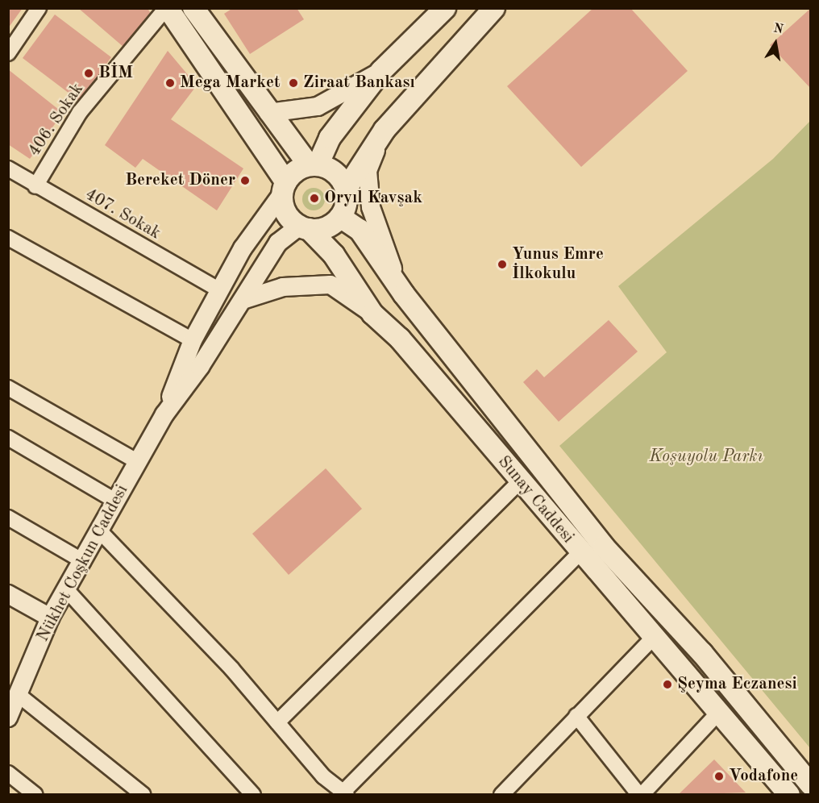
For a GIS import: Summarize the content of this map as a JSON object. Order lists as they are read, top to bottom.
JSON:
{
  "streets": {
    "main road": ["Sunay Caddesi"],
    "street": ["406. Sokak", "407. Sokak", "Nükhet Coşkun Caddesi"]
  },
  "crossings": [
    ["406. Sokak", "407. Sokak"]
  ],
  "parks": ["Koşuyolu Parkı"],
  "places": [
    "BİM",
    "Mega Market",
    "Ziraat Bankası",
    "Bereket Döner",
    "Oryıl Kavşak",
    "Yunus Emre İlkokulu",
    "Şeyma Eczanesi",
    "Vodafone"
  ],
  "north": "top"
}
